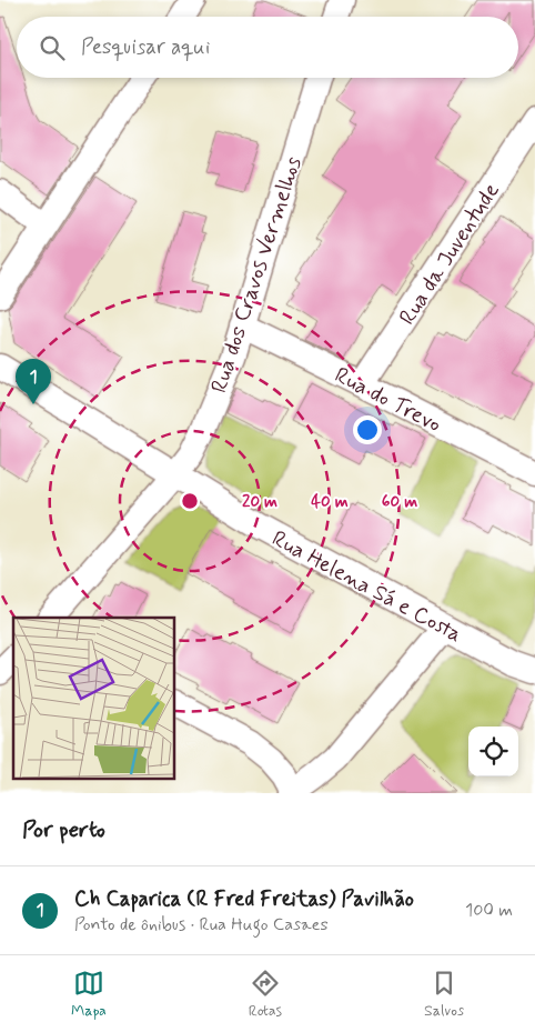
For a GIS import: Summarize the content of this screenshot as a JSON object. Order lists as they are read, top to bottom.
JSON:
{
  "streets": {
    "street": [
      "Rua da Juventude",
      "Rua dos Cravos Vermelhos",
      "Rua do Trevo",
      "Rua Helena Sá e Costa"
    ]
  },
  "crossings": [
    ["Rua da Juventude", "Rua do Trevo"],
    ["Rua dos Cravos Vermelhos", "Rua do Trevo"],
    ["Rua dos Cravos Vermelhos", "Rua Helena Sá e Costa"]
  ],
  "page": {
    "search": "Pesquisar aqui",
    "pins": "1",
    "heading": "Por perto",
    "list": [
      {
        "mark": "1",
        "name": "Ch Caparica (R Fred Freitas) Pavilhão",
        "note": "Ponto de ônibus · Rua Hugo Casaes",
        "value": "100 m"
      }
    ],
    "nav": ["Mapa", "Rotas", "Salvos"]
  },
  "rings": ["20 m", "40 m", "60 m"]
}
